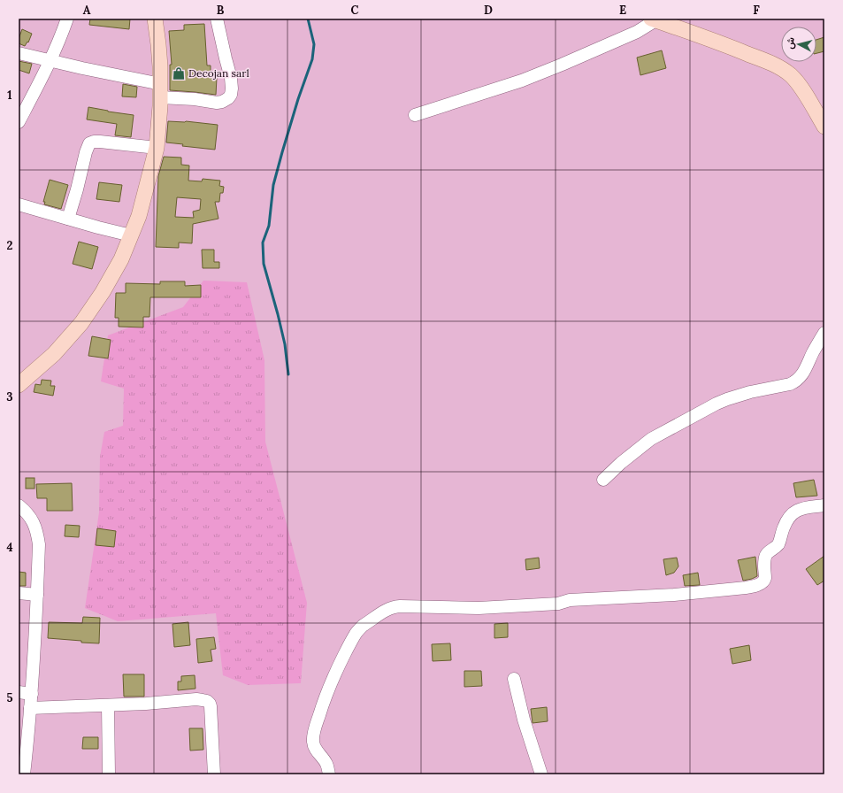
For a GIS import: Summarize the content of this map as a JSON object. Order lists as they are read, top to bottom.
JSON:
{
  "places": {
    "shop": ["Decojan sarl"]
  },
  "north": "left",
  "grid": {
    "columns": [
      "A",
      "B",
      "C",
      "D",
      "E",
      "F"
    ],
    "rows": [
      "1",
      "2",
      "3",
      "4",
      "5"
    ]
  }
}
